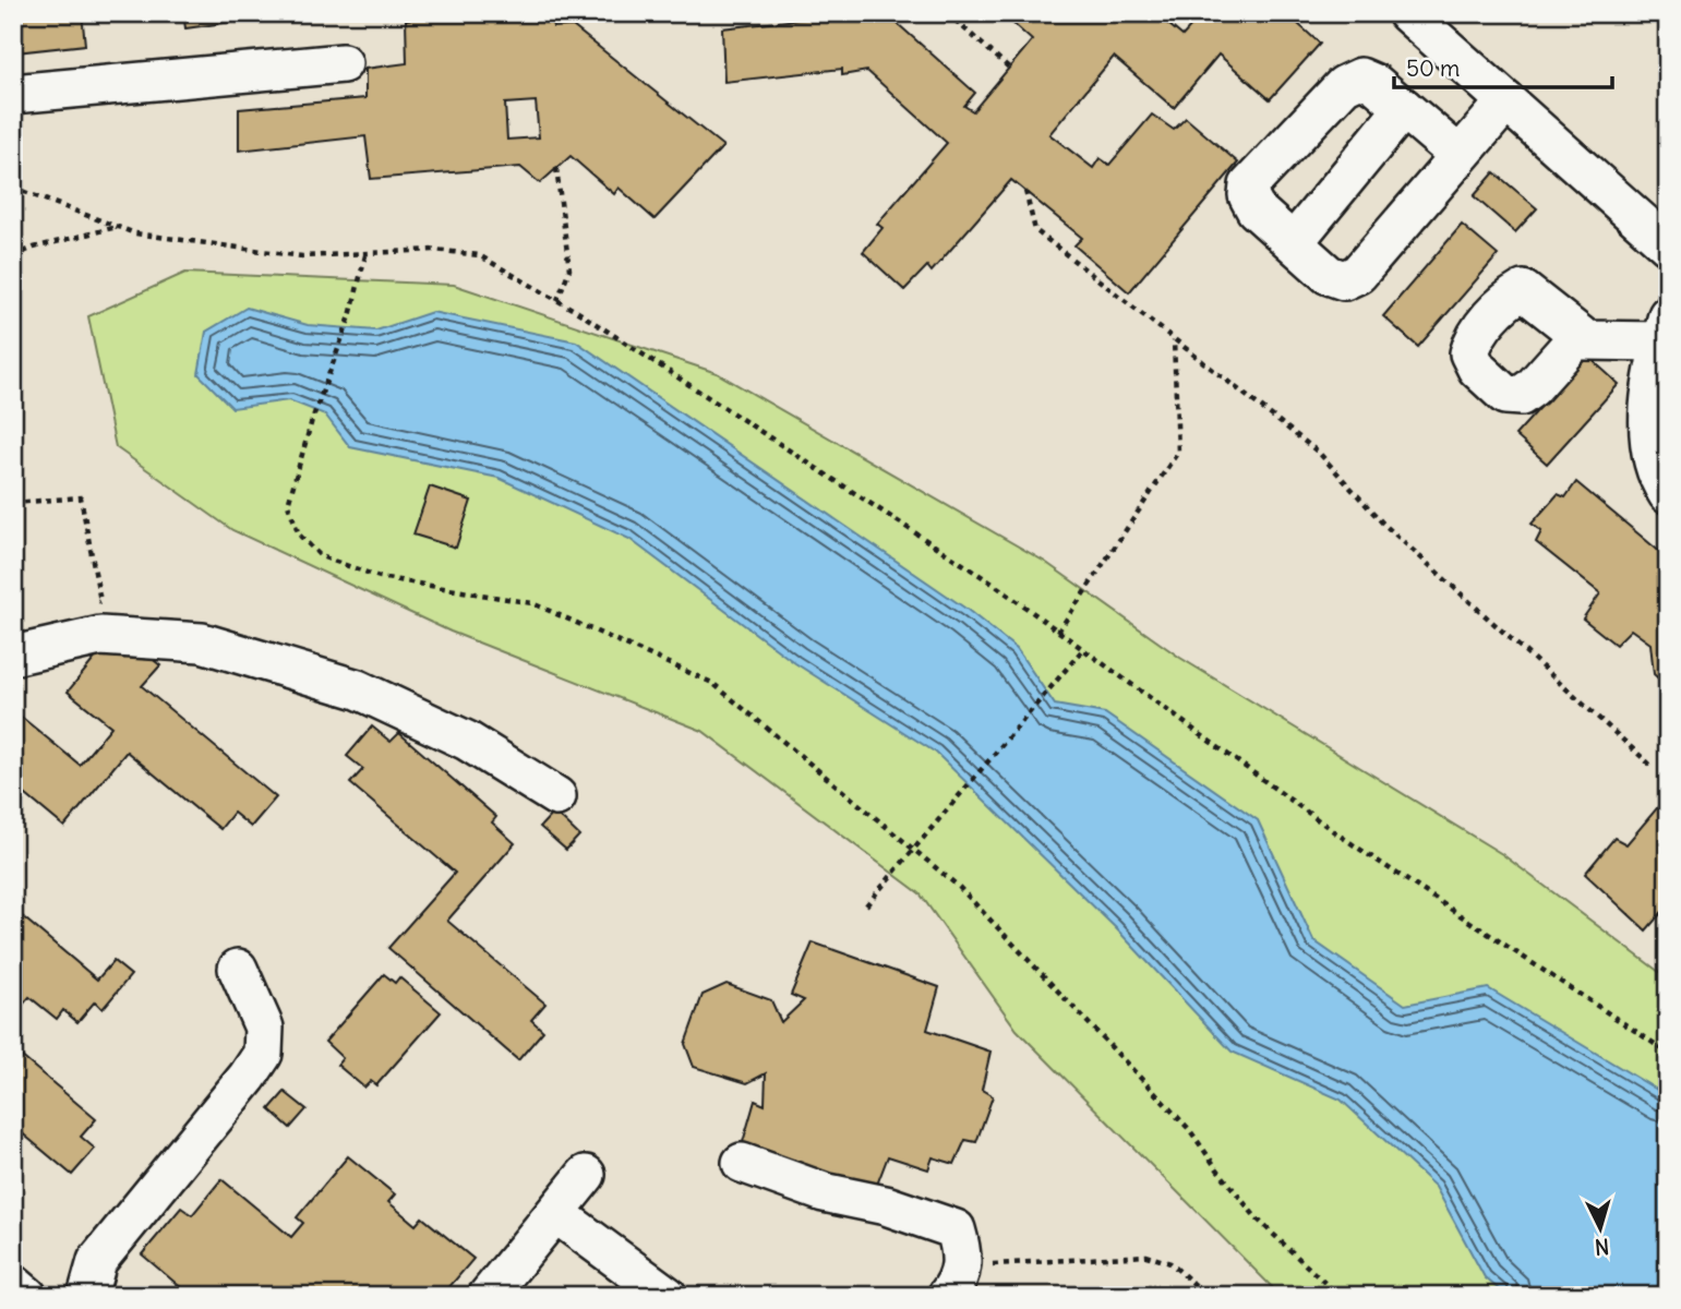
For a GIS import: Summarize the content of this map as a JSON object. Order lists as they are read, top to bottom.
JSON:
{
  "scale_bar": "50 m",
  "north": "bottom"
}
